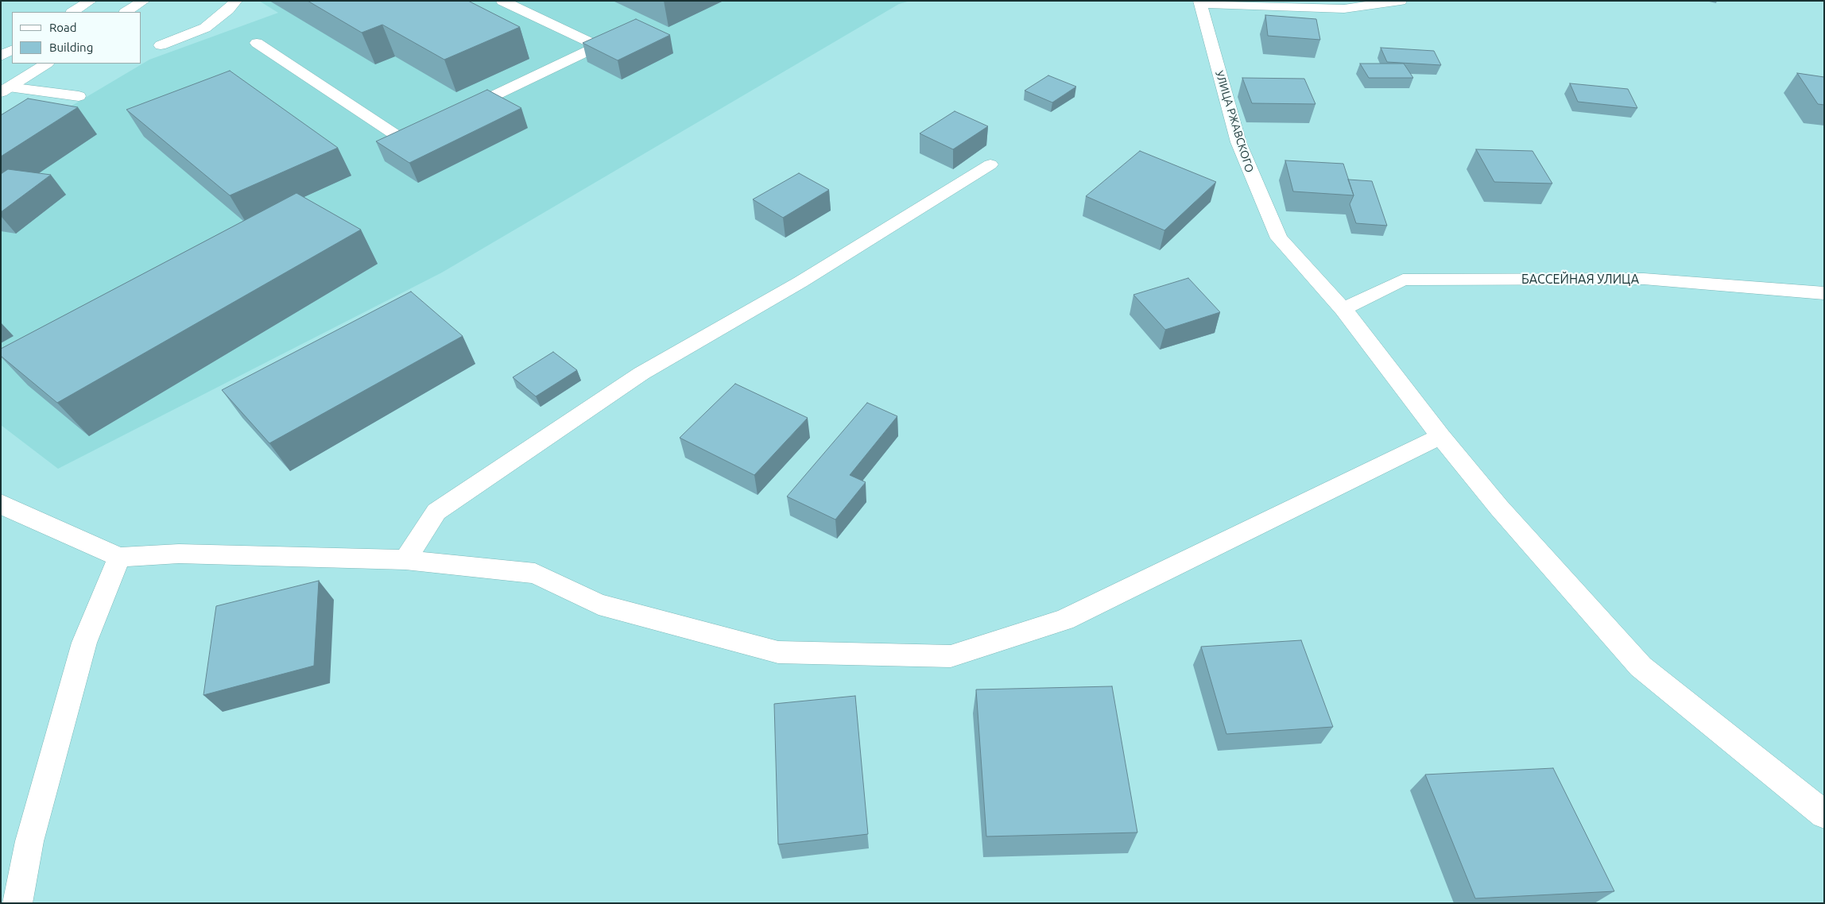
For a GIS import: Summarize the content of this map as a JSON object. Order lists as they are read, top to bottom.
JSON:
{
  "streets": {
    "street": ["УЛИЦА РЖАВСКОГО", "БАССЕЙНАЯ УЛИЦА"]
  },
  "crossings": [
    ["УЛИЦА РЖАВСКОГО", "БАССЕЙНАЯ УЛИЦА"]
  ],
  "legend": ["Road", "Building"]
}
